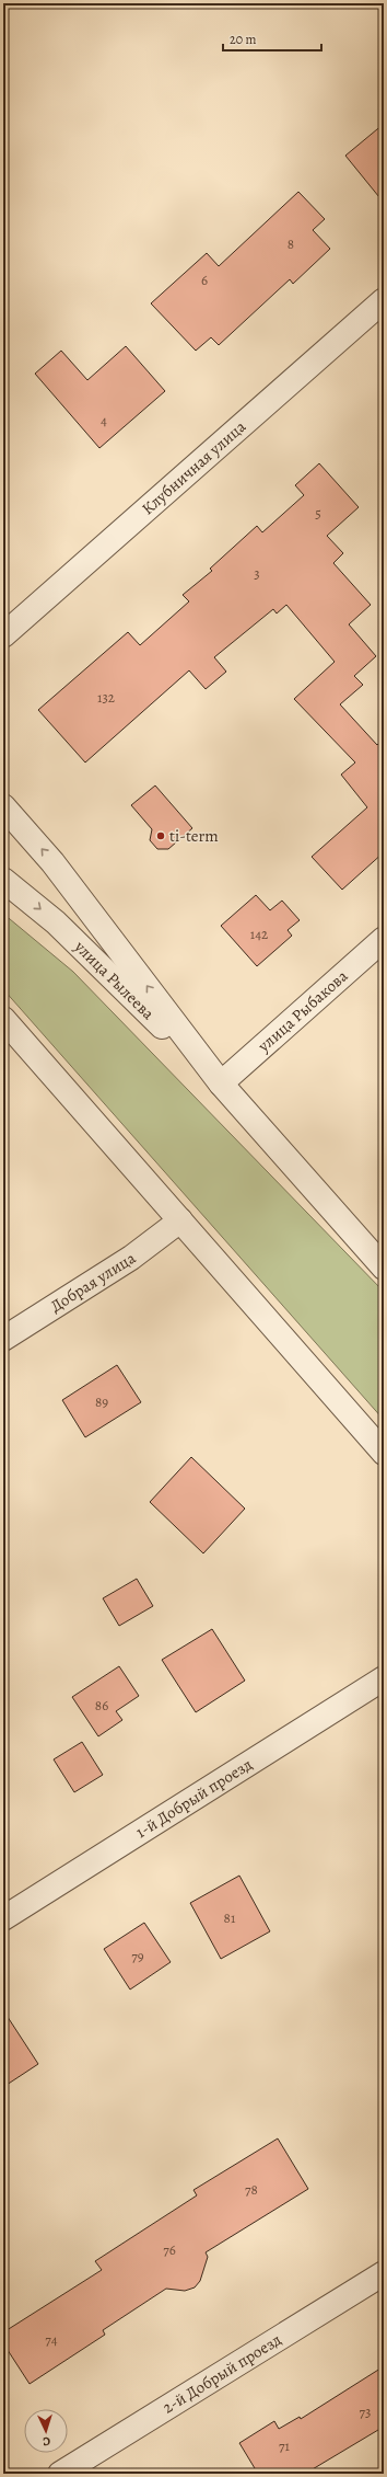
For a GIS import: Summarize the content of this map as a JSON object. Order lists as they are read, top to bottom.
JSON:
{
  "streets": {
    "street": [
      "Клубничная улица",
      "улица Рылеева",
      "улица Рыбакова",
      "Добрая улица",
      "1-й Добрый проезд",
      "2-й Добрый проезд"
    ]
  },
  "crossings": [
    ["улица Рылеева", "улица Рыбакова"]
  ],
  "places": ["ti-term"],
  "house_numbers": [
    "8",
    "6",
    "4",
    "5",
    "3",
    "132",
    "142",
    "89",
    "86",
    "81",
    "79",
    "78",
    "76",
    "74",
    "73",
    "71"
  ],
  "scale_bar": "20 m",
  "north": "bottom"
}
